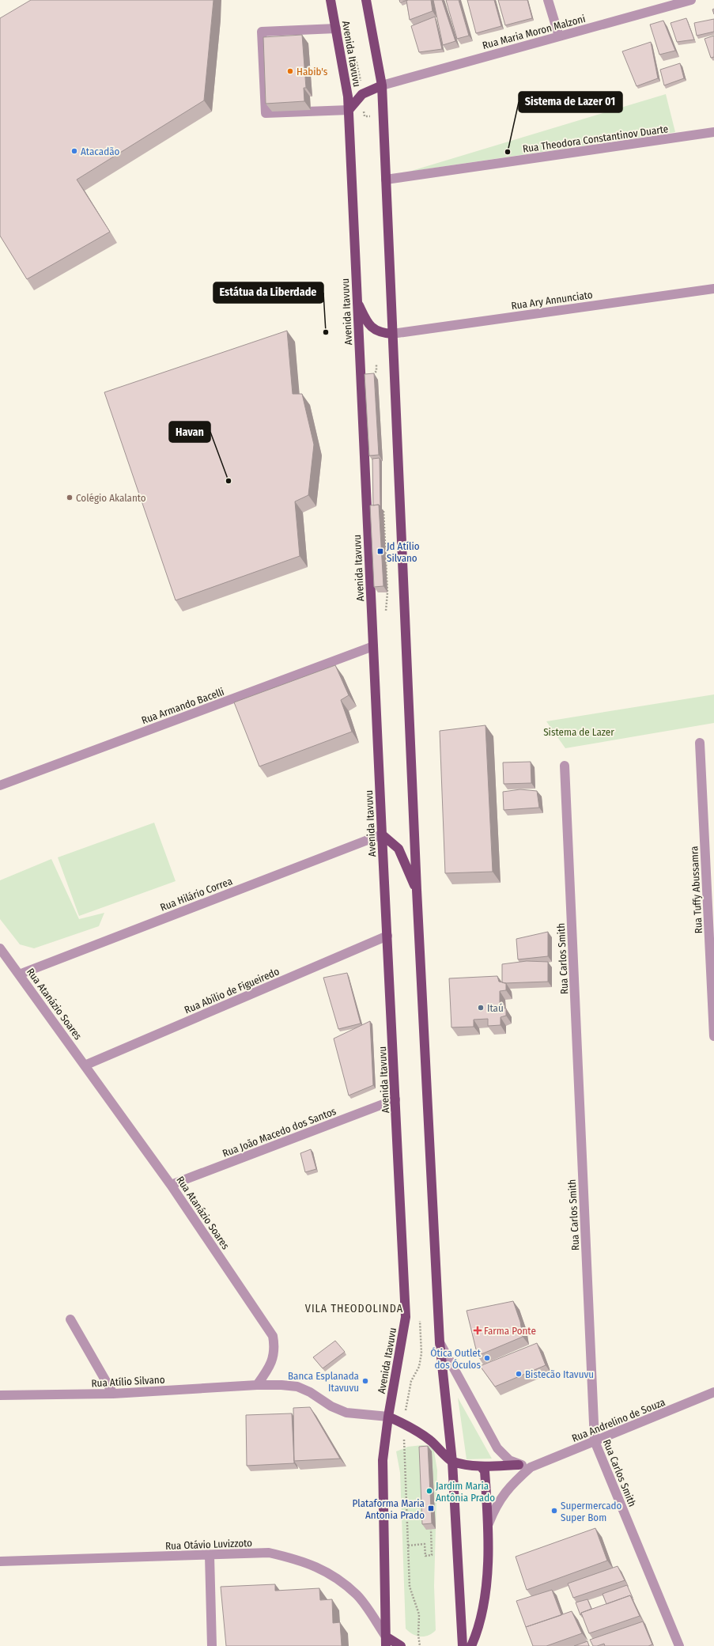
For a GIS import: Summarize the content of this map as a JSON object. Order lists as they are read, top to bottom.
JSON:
{
  "streets": {
    "main road": ["Avenida Itavuvu"],
    "street": [
      "Rua Maria Moron Malzoni",
      "Rua Theodora Constantinov Duarte",
      "Rua Ary Annunciato",
      "Rua Armando Bacelli",
      "Rua Tuffy Abussamra",
      "Rua Hilário Correa",
      "Rua Carlos Smith",
      "Rua Abílio de Figueiredo",
      "Rua Atanázio Soares",
      "Rua João Macedo dos Santos",
      "Rua Atílio Silvano",
      "Rua Andrelino de Souza",
      "Rua Otávio Luvizzoto"
    ]
  },
  "crossings": [
    ["Avenida Itavuvu", "Rua Armando Bacelli"],
    ["Avenida Itavuvu", "Rua Hilário Correa"],
    ["Avenida Itavuvu", "Rua Abílio de Figueiredo"],
    ["Avenida Itavuvu", "Rua João Macedo dos Santos"],
    ["Avenida Itavuvu", "Rua Otávio Luvizzoto"],
    ["Rua Hilário Correa", "Rua Atanázio Soares"],
    ["Rua Carlos Smith", "Rua Andrelino de Souza"],
    ["Rua Abílio de Figueiredo", "Rua Atanázio Soares"],
    ["Rua Atanázio Soares", "Rua João Macedo dos Santos"],
    ["Rua Atanázio Soares", "Rua Atílio Silvano"]
  ],
  "districts": ["VILA THEODOLINDA"],
  "parks": ["Sistema de Lazer"],
  "places": {
    "other": [
      "Habib's",
      "Atacadão",
      "Sistema de Lazer 01",
      "Estátua da Liberdade",
      "Havan",
      "Colégio Akalanto",
      "Itaú",
      "Ótica Outlet dos Óculos",
      "Bistecão Itavuvu",
      "Banca Esplanada Itavuvu",
      "Jardim Maria Antônia Prado",
      "Supermercado Super Bom"
    ],
    "transit": ["Jd Atílio Silvano", "Plataforma Maria Antonia Prado"],
    "health": ["Farma Ponte"]
  }
}
